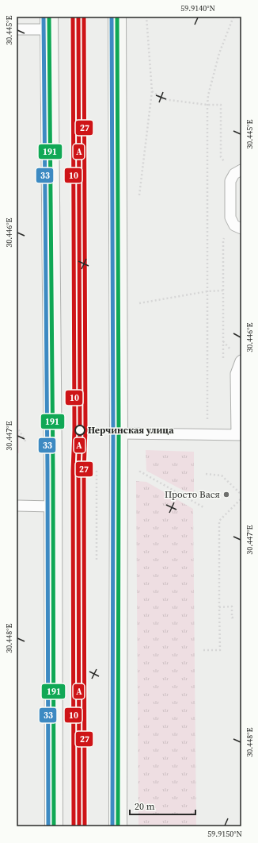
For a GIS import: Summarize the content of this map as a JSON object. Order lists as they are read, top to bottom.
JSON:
{
  "places": ["Нерчинская улица", "Просто Вася"],
  "lines": [
    "transit line А",
    "transit line 10",
    "transit line 27",
    "transit line 191",
    "transit line 33"
  ],
  "scale_bar": "20 m",
  "coordinates": [
    "59.9140°N",
    "30.445°E",
    "30.446°E",
    "30.447°E",
    "30.448°E",
    "59.9150°N"
  ]
}
